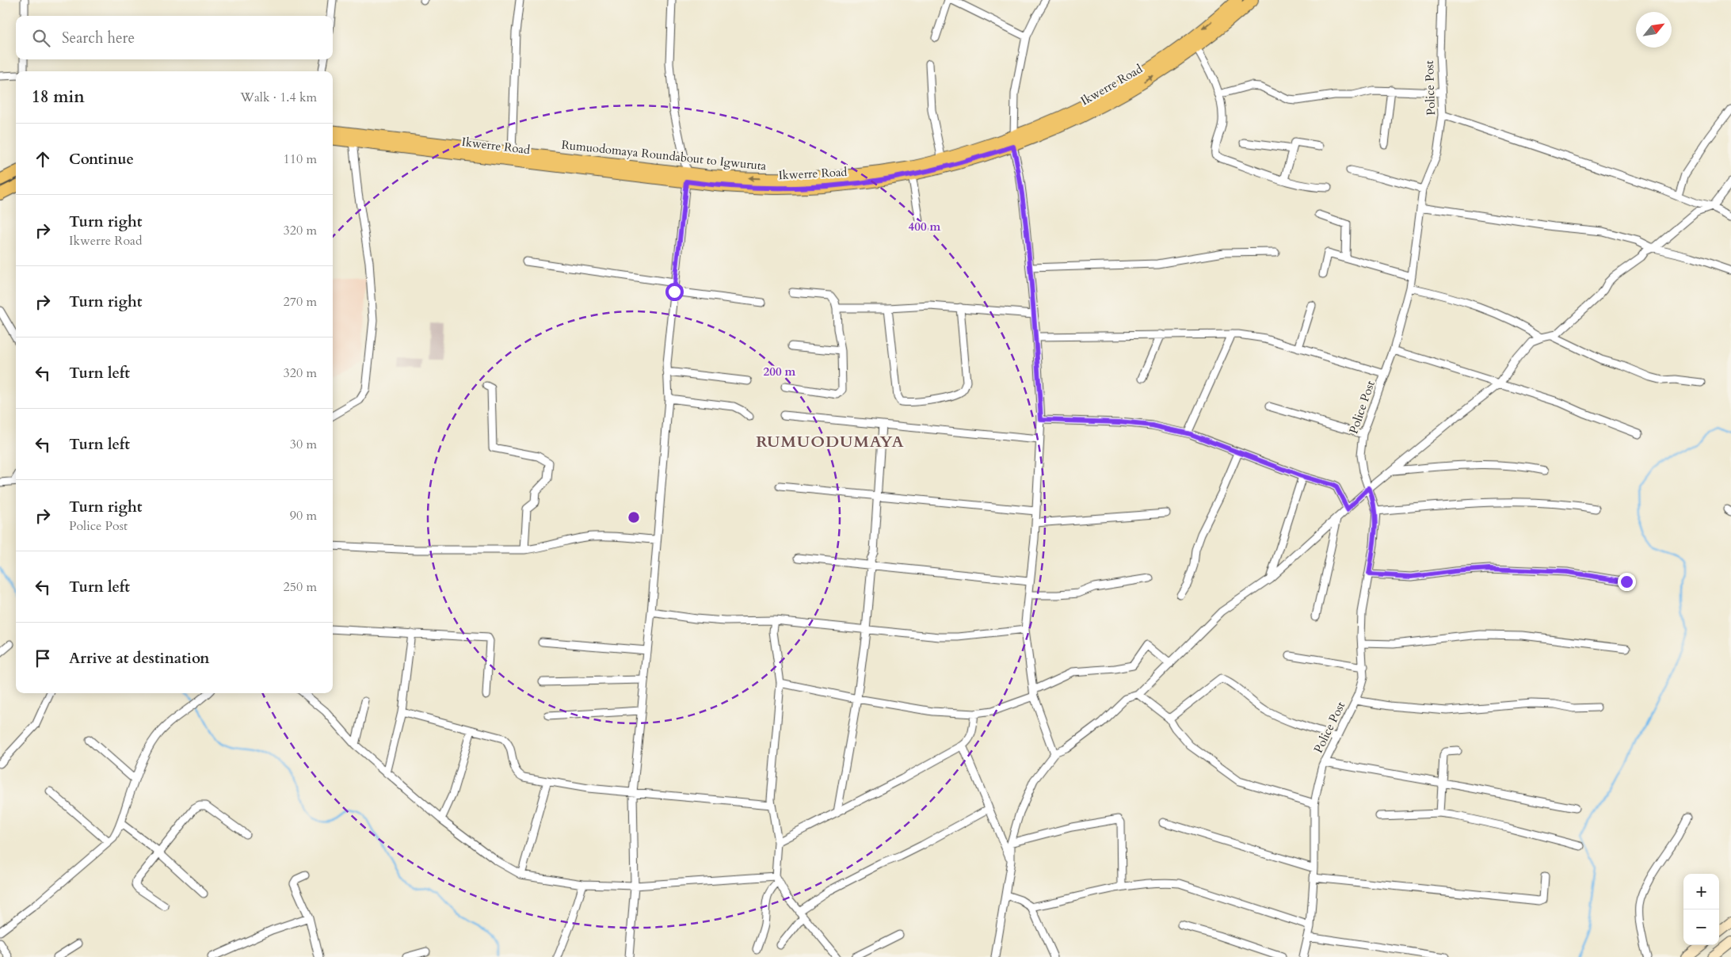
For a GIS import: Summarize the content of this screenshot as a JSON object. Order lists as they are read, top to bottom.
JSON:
{
  "streets": {
    "main road": ["Ikwerre Road", "Rumuodomaya Roundabout to Igwuruta"],
    "street": ["Police Post"]
  },
  "crossings": [
    ["Ikwerre Road", "Rumuodomaya Roundabout to Igwuruta"]
  ],
  "one_way": ["Rumuodomaya Roundabout to Igwuruta"],
  "districts": ["RUMUODUMAYA"],
  "north": "top right",
  "page": {
    "search": "Search here",
    "heading": ["18 min", "Walk · 1.4 km"],
    "list": [
      ["Continue", "110 m"],
      ["Turn right", "Ikwerre Road", "320 m"],
      ["Turn right", "270 m"],
      ["Turn left", "320 m"],
      ["Turn left", "30 m"],
      ["Turn right", "Police Post", "90 m"],
      ["Turn left", "250 m"],
      "Arrive at destination"
    ],
    "map_buttons": ["+", "−"]
  },
  "rings": ["400 m", "200 m"]
}
